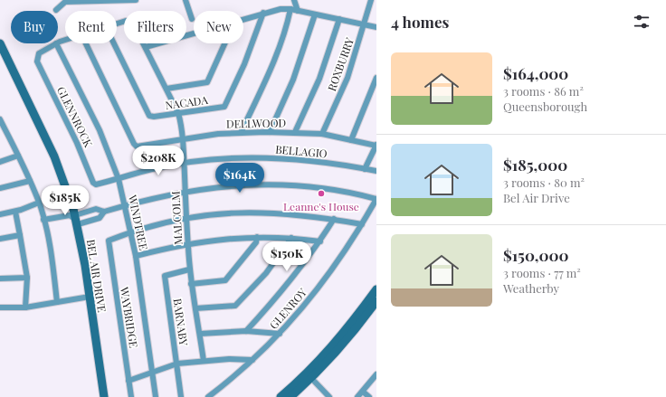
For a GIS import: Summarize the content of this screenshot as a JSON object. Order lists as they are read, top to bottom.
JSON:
{
  "streets": {
    "street": [
      "ROXBURRY",
      "NACADA",
      "GLENNROCK",
      "DELLWOOD",
      "BELLAGIO",
      "MALCOLM",
      "WINDTREE",
      "BEL AIR DRIVE",
      "GLENROY",
      "WAYBRIDGE",
      "BARNABY"
    ]
  },
  "crossings": [
    ["ROXBURRY", "DELLWOOD"],
    ["NACADA", "MALCOLM"],
    ["GLENNROCK", "BELLAGIO"],
    ["GLENNROCK", "WINDTREE"],
    ["DELLWOOD", "MALCOLM"],
    ["BELLAGIO", "MALCOLM"],
    ["BELLAGIO", "WINDTREE"],
    ["MALCOLM", "BARNABY"],
    ["WINDTREE", "WAYBRIDGE"]
  ],
  "places": ["Leanne's House"],
  "page": {
    "heading": "4 homes",
    "chip": [
      "Buy",
      "Rent",
      "Filters",
      "New"
    ],
    "list": [
      {
        "name": "$164,000",
        "note": "3 rooms · 86 m² · Queensborough"
      },
      {
        "name": "$185,000",
        "note": "3 rooms · 80 m² · Bel Air Drive"
      },
      {
        "name": "$150,000",
        "note": "3 rooms · 77 m² · Weatherby"
      }
    ],
    "price": [
      "$208K",
      "$164K",
      "$185K",
      "$150K"
    ]
  }
}
